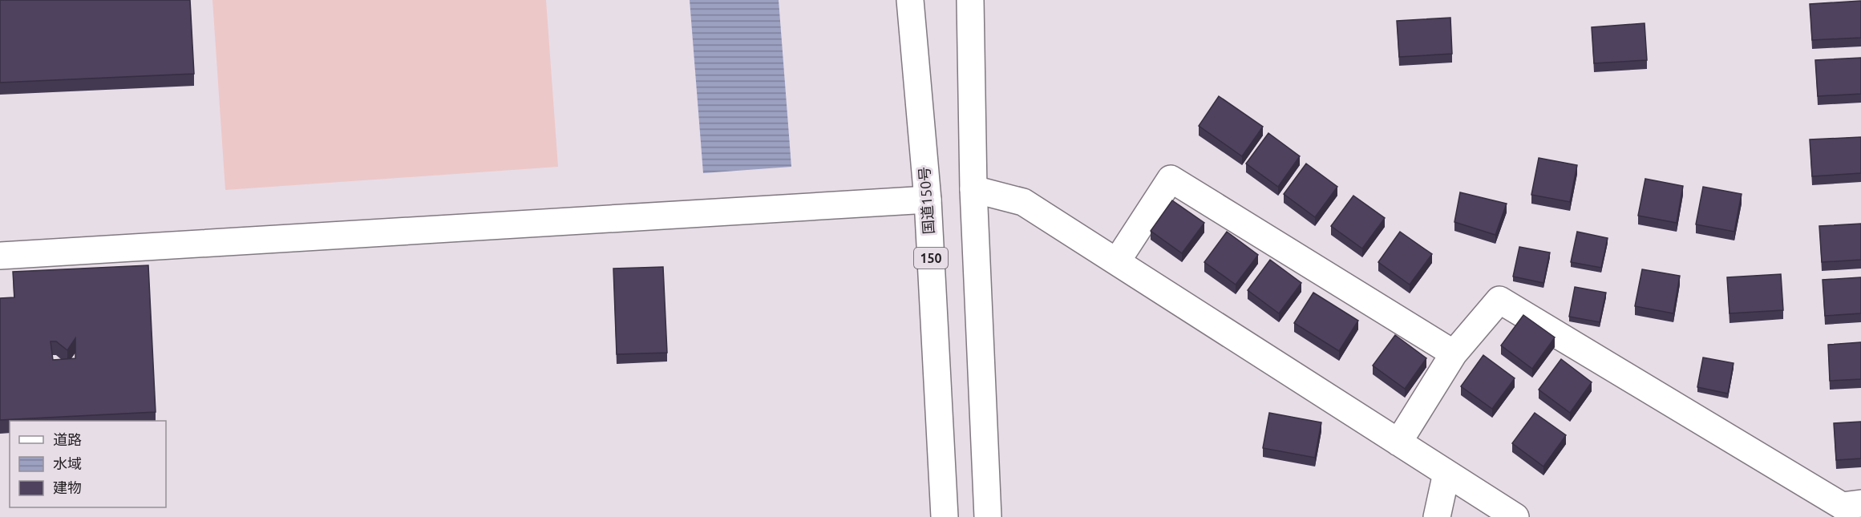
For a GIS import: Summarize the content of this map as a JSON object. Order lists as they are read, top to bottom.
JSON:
{
  "streets": {
    "main road": ["国道150号", "150"]
  },
  "legend": ["道路", "水域", "建物"]
}
